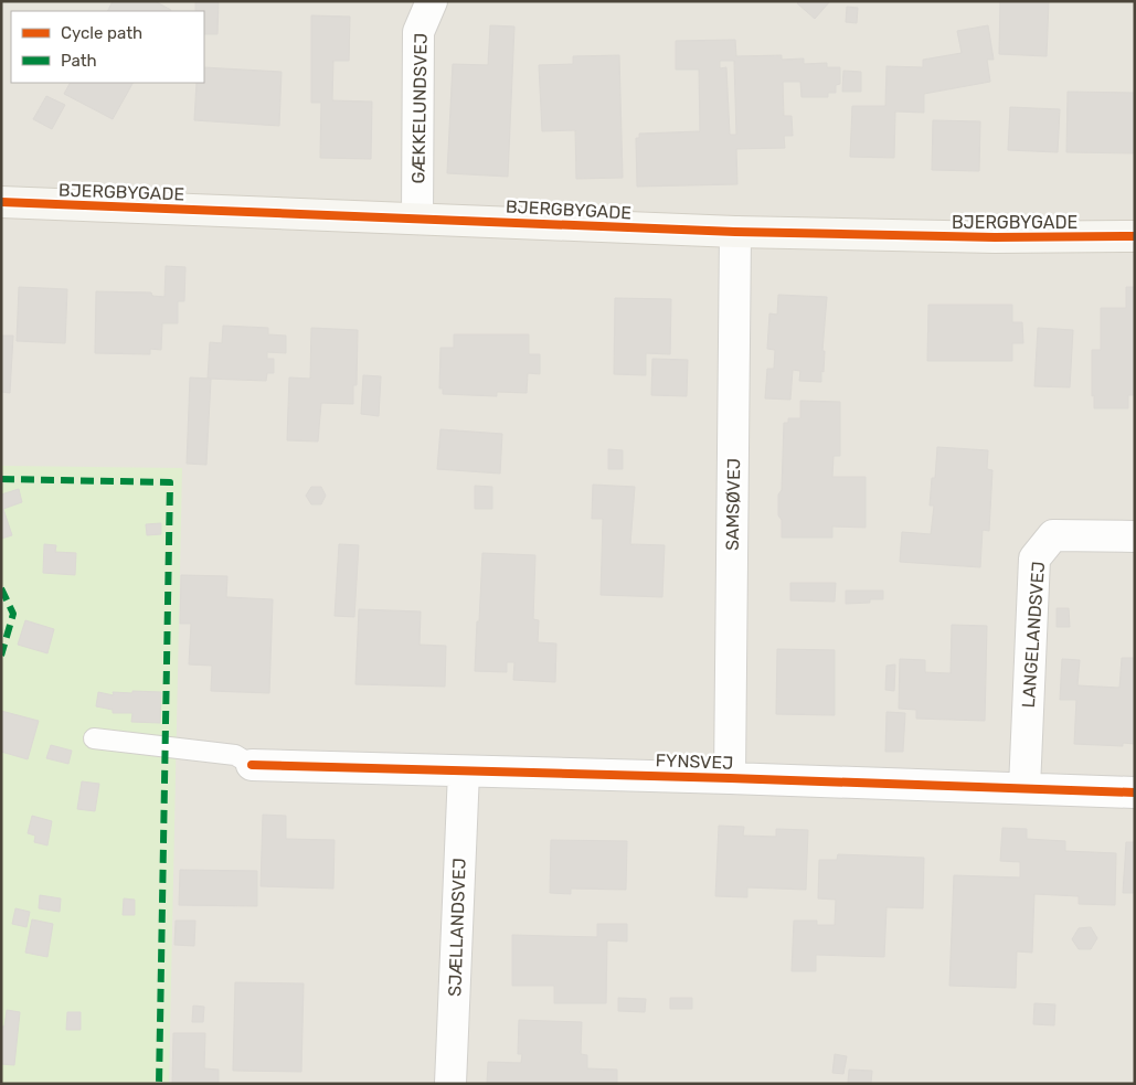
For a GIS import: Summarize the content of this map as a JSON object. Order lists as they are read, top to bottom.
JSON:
{
  "streets": {
    "street": [
      "GÆKKELUNDSVEJ",
      "BJERGBYGADE",
      "SAMSØVEJ",
      "LANGELANDSVEJ",
      "FYNSVEJ",
      "SJÆLLANDSVEJ"
    ]
  },
  "crossings": [
    ["GÆKKELUNDSVEJ", "BJERGBYGADE"],
    ["BJERGBYGADE", "SAMSØVEJ"],
    ["SAMSØVEJ", "FYNSVEJ"],
    ["LANGELANDSVEJ", "FYNSVEJ"],
    ["FYNSVEJ", "SJÆLLANDSVEJ"]
  ],
  "legend": ["Cycle path", "Path"]
}
